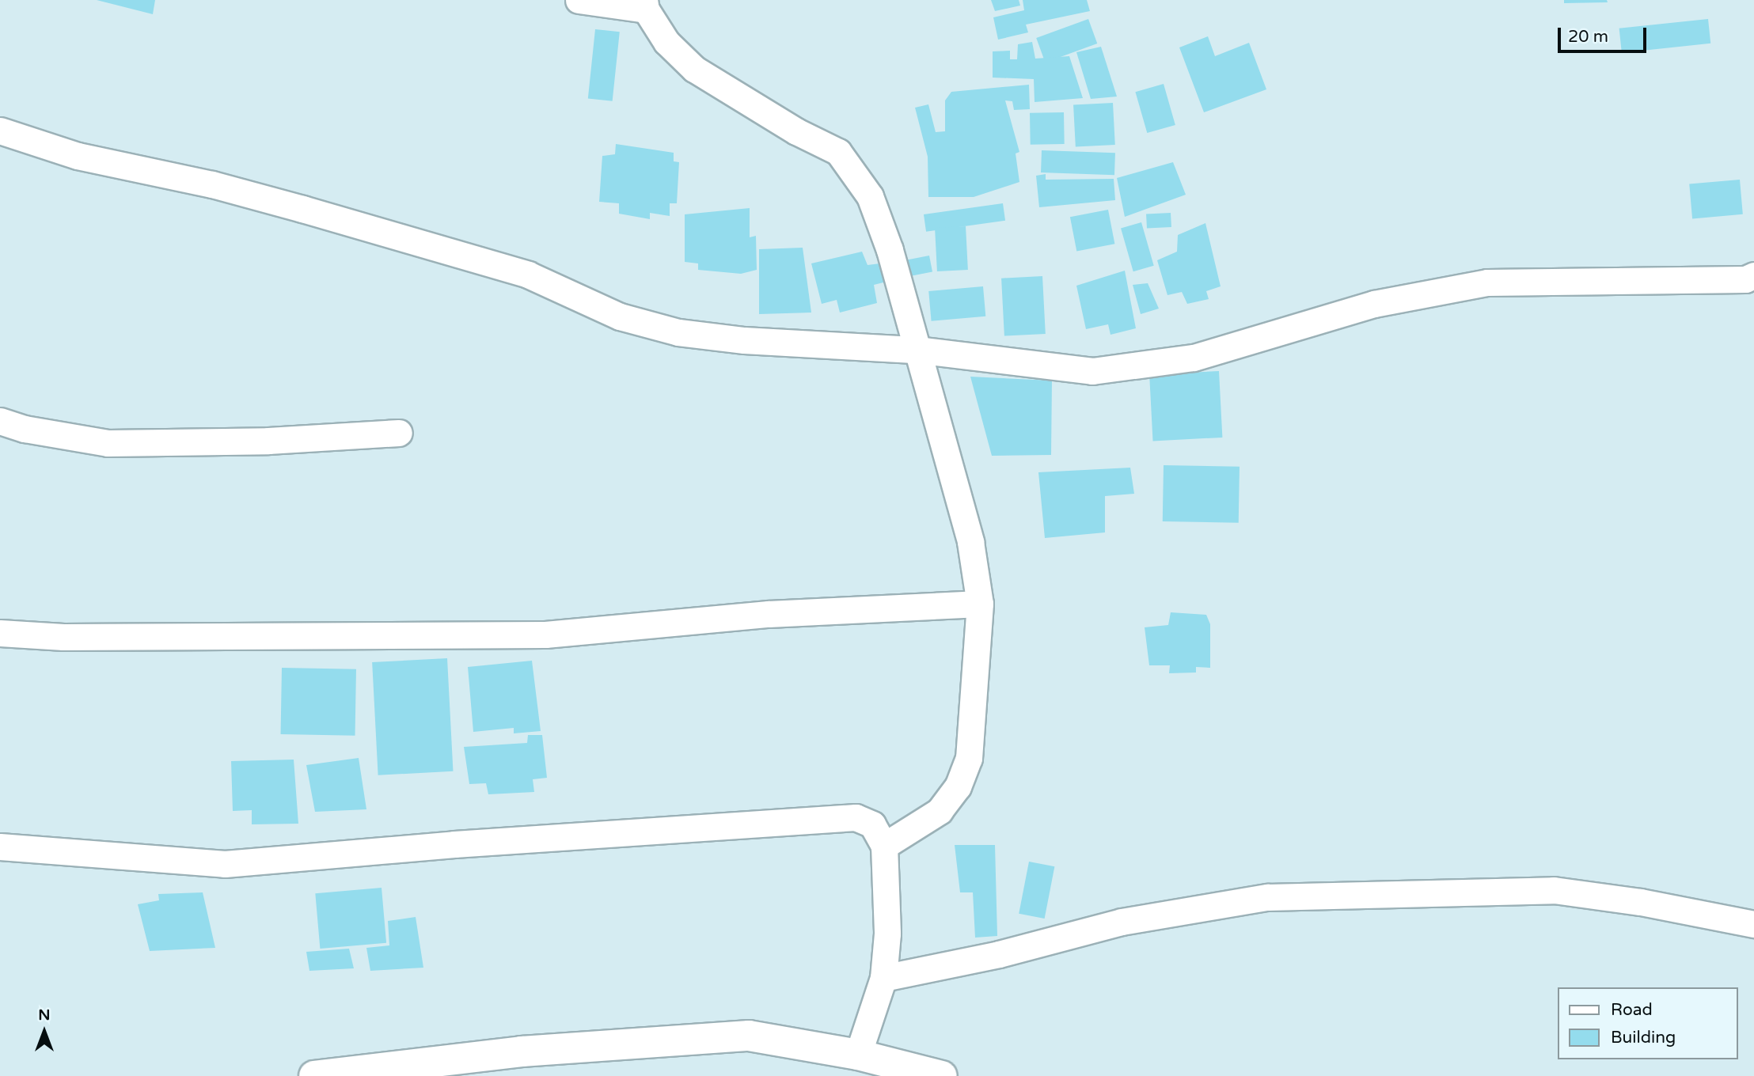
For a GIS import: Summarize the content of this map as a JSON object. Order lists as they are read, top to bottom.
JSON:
{
  "legend": ["Road", "Building"],
  "scale_bar": "20 m",
  "north": "top"
}
